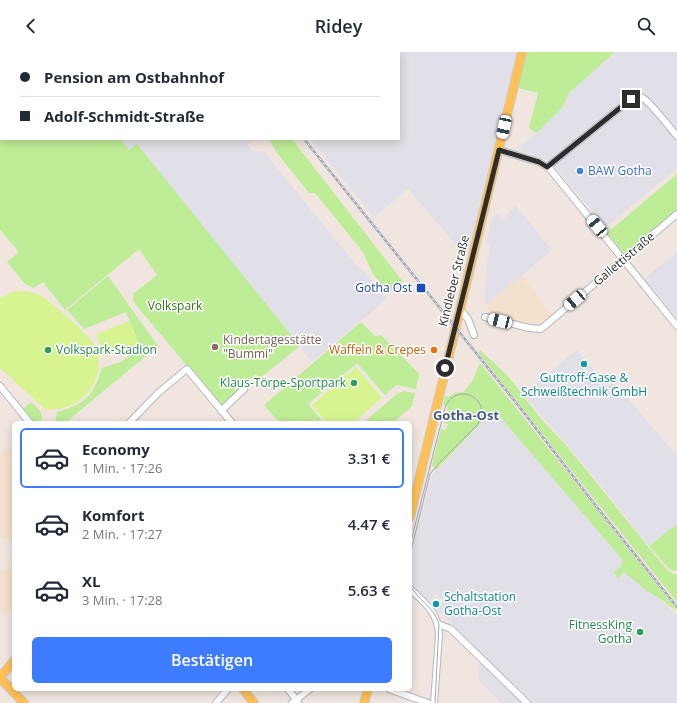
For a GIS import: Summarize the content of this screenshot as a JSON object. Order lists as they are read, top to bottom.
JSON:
{
  "streets": {
    "main road": ["Kindleber Straße"],
    "street": ["Gallettistraße"]
  },
  "districts": ["Gotha-Ost"],
  "parks": ["Volkspark"],
  "places": {
    "other": [
      "BAW Gotha",
      "Kindertagesstätte \"Bummi\"",
      "Volkspark-Stadion",
      "Waffeln & Crepes",
      "Guttroff-Gase & Schweißtechnik GmbH",
      "Klaus-Törpe-Sportpark",
      "Schaltstation Gotha-Ost",
      "FitnessKing Gotha"
    ],
    "transit": ["Gotha Ost"]
  },
  "page": {
    "header": "Ridey",
    "banner": ["Pension am Ostbahnhof", "Adolf-Schmidt-Straße"],
    "list": [
      {
        "name": "Economy",
        "note": "1 Min. · 17:26",
        "value": "3.31 €"
      },
      {
        "name": "Komfort",
        "note": "2 Min. · 17:27",
        "value": "4.47 €"
      },
      {
        "name": "XL",
        "note": "3 Min. · 17:28",
        "value": "5.63 €"
      }
    ],
    "buttons": "Bestätigen"
  }
}
